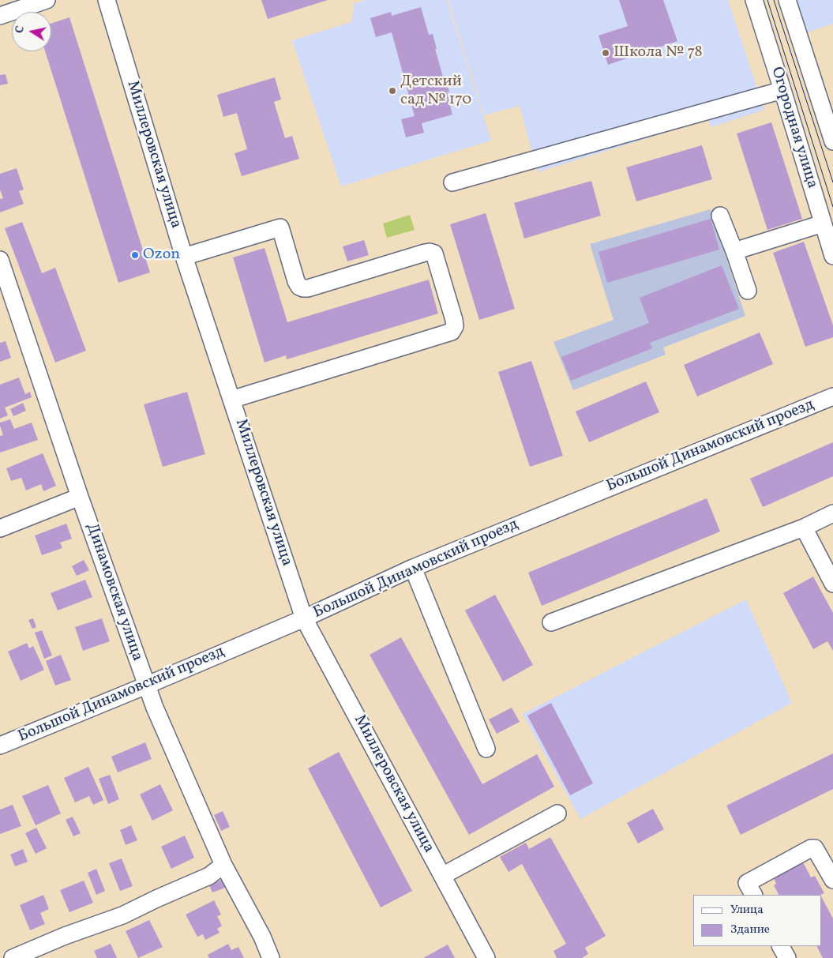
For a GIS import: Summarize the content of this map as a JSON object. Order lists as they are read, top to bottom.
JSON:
{
  "streets": {
    "street": [
      "Огородная улица",
      "Миллеровская улица",
      "Большой Динамовский проезд",
      "Динамовская улица"
    ]
  },
  "crossings": [
    ["Миллеровская улица", "Большой Динамовский проезд"],
    ["Большой Динамовский проезд", "Динамовская улица"]
  ],
  "places": ["Школа № 78", "Детский сад № 170", "Ozon"],
  "legend": ["Улица", "Здание"],
  "north": "left"
}
